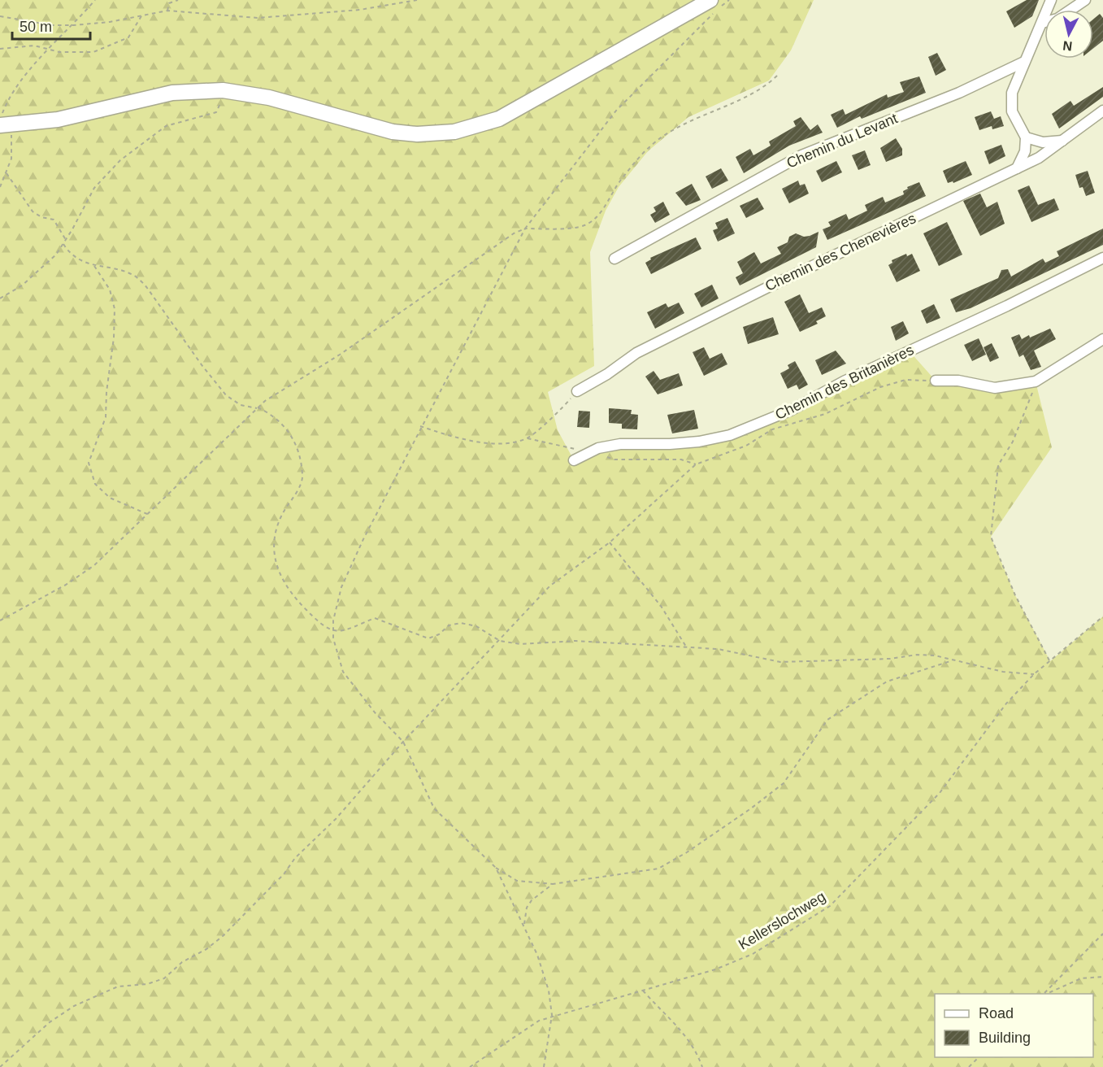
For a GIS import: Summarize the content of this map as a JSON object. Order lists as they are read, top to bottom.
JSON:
{
  "streets": {
    "street": ["Chemin du Levant", "Chemin des Chenevières", "Chemin des Britanières"],
    "path": ["Kellerslochweg"]
  },
  "legend": ["Road", "Building"],
  "scale_bar": "50 m",
  "north": "bottom"
}
